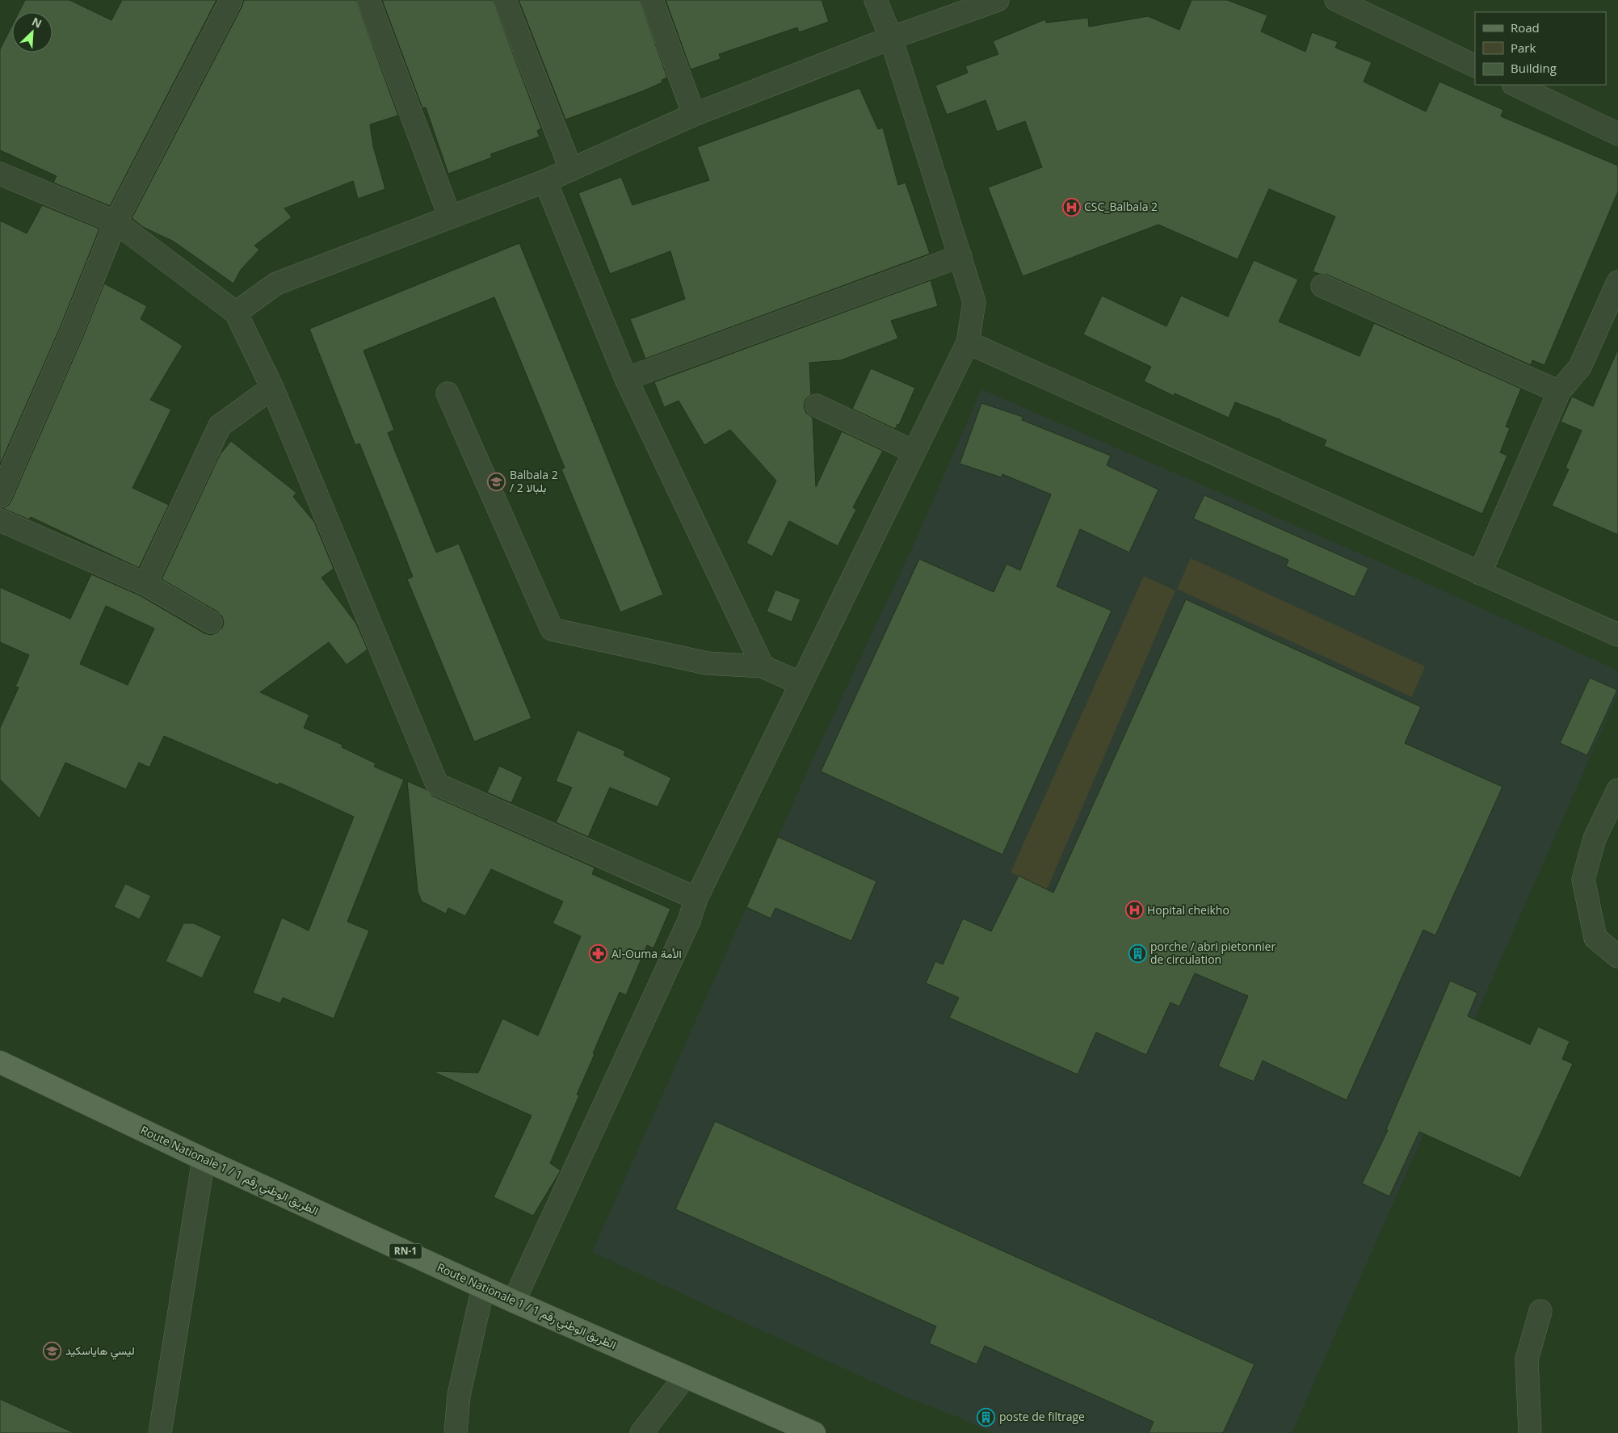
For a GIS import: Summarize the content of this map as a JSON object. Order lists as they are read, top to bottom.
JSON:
{
  "streets": {
    "main road": ["Route Nationale 1 / الطريق الوطني رقم 1", "RN-1"]
  },
  "places": {
    "hospital": ["CSC_Balbala 2", "Hopital cheikho"],
    "school or university": ["Balbala 2 / بلبالا 2", "ليسي هاياسكيد"],
    "building": ["porche / abri pietonnier de circulation", "poste de filtrage"],
    "pharmacy": ["Al-Ouma الأمة"]
  },
  "legend": ["Road", "Park", "Building"],
  "north": "top right"
}
